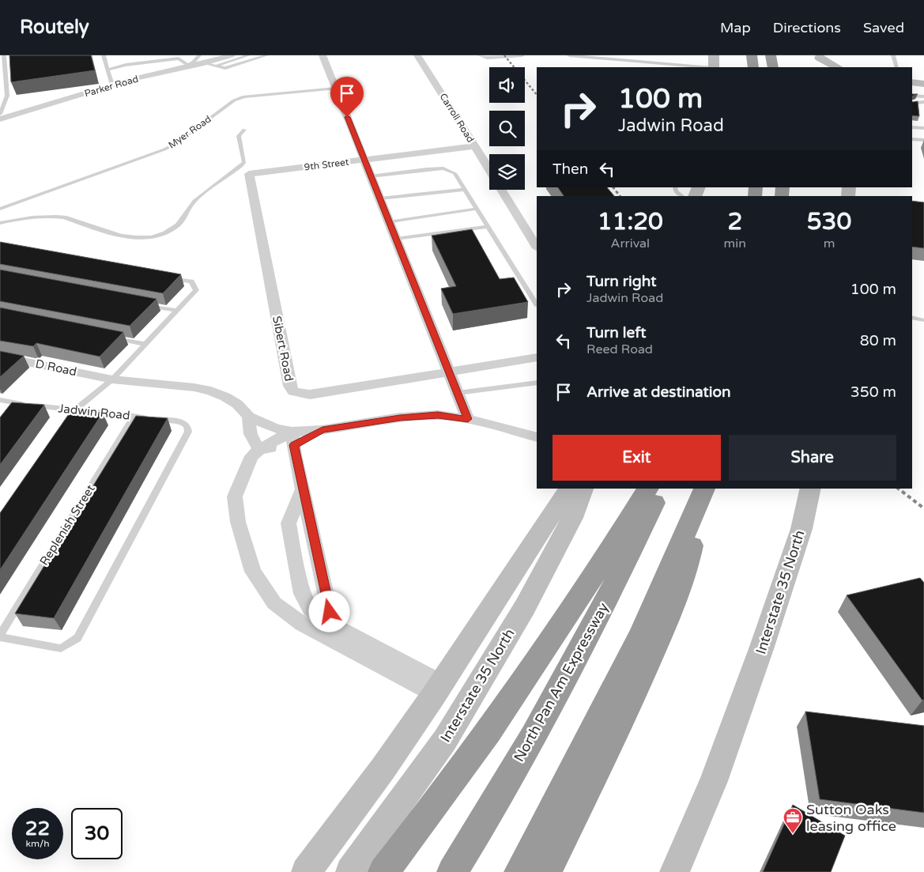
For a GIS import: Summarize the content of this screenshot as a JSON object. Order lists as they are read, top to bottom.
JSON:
{
  "streets": {
    "highway": ["North Pan Am Expressway"],
    "main road": ["Interstate 35 North"],
    "street": [
      "Parker Road",
      "Carroll Road",
      "9th Street",
      "Sibert Road",
      "D Road"
    ],
    "lane": ["Myer Road", "Jadwin Road", "Replenish Street"]
  },
  "crossings": [
    ["Carroll Road", "9th Street"],
    ["9th Street", "Sibert Road"],
    ["Jadwin Road", "Replenish Street"]
  ],
  "places": {
    "office": ["Sutton Oaks leasing office"]
  },
  "page": {
    "header": "Routely",
    "nav": ["Map", "Directions", "Saved"],
    "turn": ["100 m", "Jadwin Road"],
    "then": "Then",
    "eta": [
      "11:20",
      "Arrival",
      "2",
      "min",
      "530",
      "m"
    ],
    "list": [
      {
        "name": "Turn right",
        "note": "Jadwin Road",
        "value": "100 m"
      },
      {
        "name": "Turn left",
        "note": "Reed Road",
        "value": "80 m"
      },
      {
        "name": "Arrive at destination",
        "value": "350 m"
      }
    ],
    "buttons": ["Exit", "Share"],
    "speed": "22 km/h",
    "limit": "30"
  }
}
